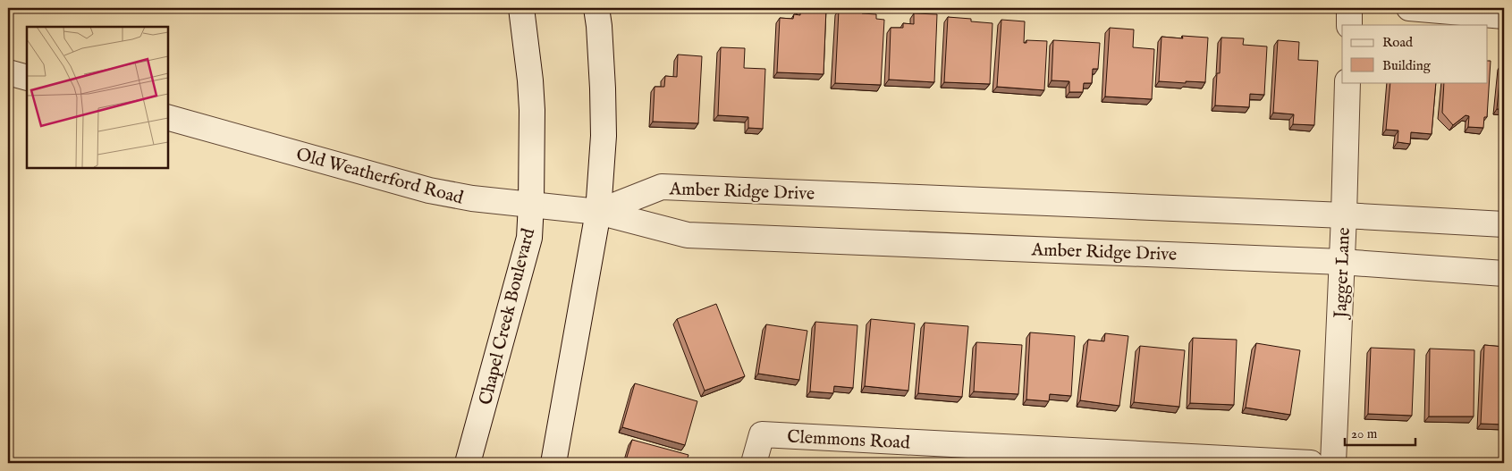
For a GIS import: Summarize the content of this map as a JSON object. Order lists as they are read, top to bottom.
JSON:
{
  "streets": {
    "street": [
      "Old Weatherford Road",
      "Amber Ridge Drive",
      "Jagger Lane",
      "Chapel Creek Boulevard",
      "Clemmons Road"
    ]
  },
  "crossings": [
    ["Old Weatherford Road", "Amber Ridge Drive"],
    ["Old Weatherford Road", "Chapel Creek Boulevard"],
    ["Amber Ridge Drive", "Jagger Lane"]
  ],
  "legend": ["Road", "Building"],
  "scale_bar": "20 m"
}
